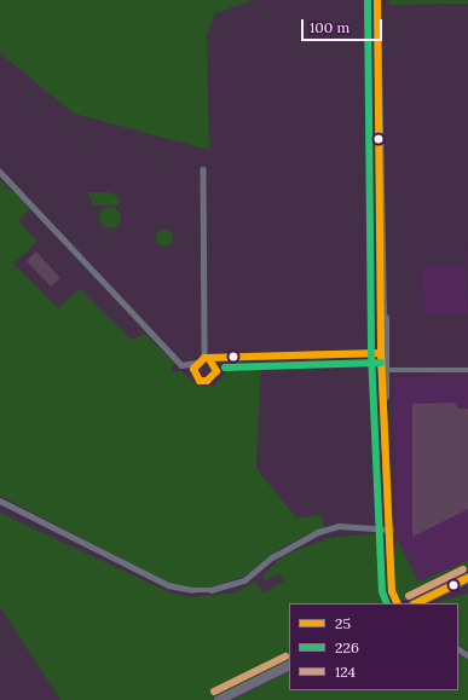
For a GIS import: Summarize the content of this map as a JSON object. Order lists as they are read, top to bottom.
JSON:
{
  "lines": ["transit line 25", "transit line 226", "transit line 124"],
  "legend": ["25", "226", "124"],
  "scale_bar": "100 m"
}
